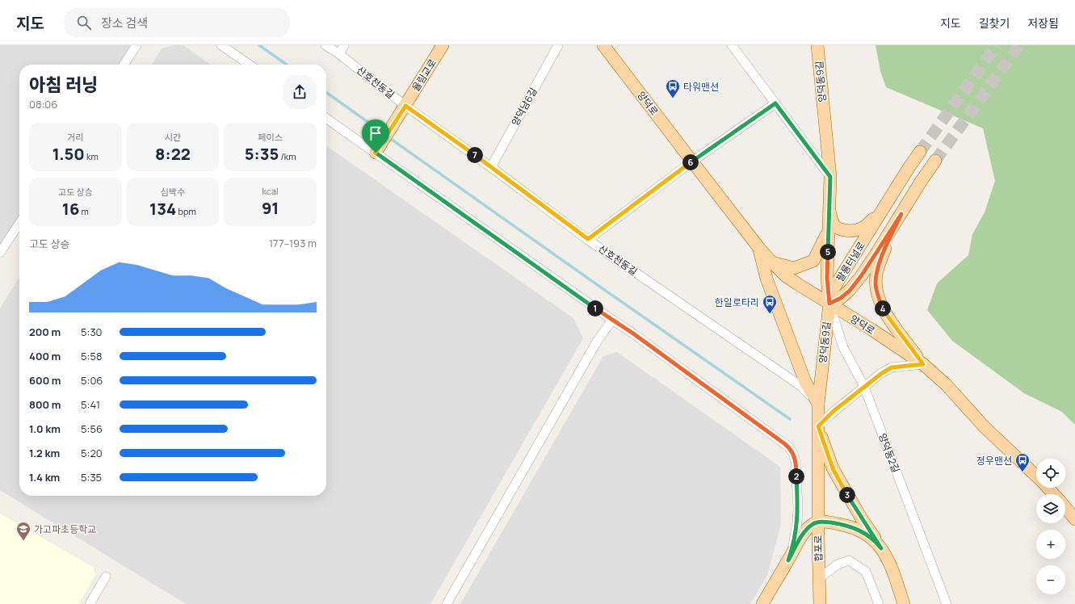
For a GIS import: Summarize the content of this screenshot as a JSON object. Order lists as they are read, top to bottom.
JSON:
{
  "streets": {
    "main road": [
      "율림교로",
      "양덕동9길",
      "양덕로",
      "팔룡터널로",
      "합포로"
    ],
    "street": ["산호천동길", "양덕남6길", "양덕동2길"]
  },
  "crossings": [
    ["율림교로", "산호천동길"],
    ["양덕동9길", "산호천동길"],
    ["양덕동9길", "양덕로"],
    ["양덕동9길", "팔룡터널로"],
    ["양덕동9길", "양덕동2길"],
    ["양덕동9길", "합포로"],
    ["산호천동길", "양덕남6길"],
    ["양덕로", "팔룡터널로"],
    ["양덕로", "양덕동2길"],
    ["팔룡터널로", "양덕동2길"]
  ],
  "places": {
    "bus stop": ["타워맨션", "한일로타리", "정우맨션"],
    "school or university": ["가고파초등학교"]
  },
  "page": {
    "header": "지도",
    "search": "장소 검색",
    "nav": ["지도", "길찾기", "저장됨"],
    "heading": ["아침 러닝", "08:06"],
    "stats": [
      ["거리", "1.50 km"],
      ["시간", "8:22"],
      ["페이스", "5:35 /km"],
      ["고도 상승", "16 m"],
      ["심박수", "134 bpm"],
      ["kcal", "91"]
    ],
    "pins": [
      "7",
      "6",
      "5",
      "1",
      "4",
      "2",
      "3"
    ],
    "chart": ["고도 상승", "177–193 m"],
    "list": [
      {
        "name": "200 m",
        "note": "5:30"
      },
      {
        "name": "400 m",
        "note": "5:58"
      },
      {
        "name": "600 m",
        "note": "5:06"
      },
      {
        "name": "800 m",
        "note": "5:41"
      },
      {
        "name": "1.0 km",
        "note": "5:56"
      },
      {
        "name": "1.2 km",
        "note": "5:20"
      },
      {
        "name": "1.4 km",
        "note": "5:35"
      }
    ],
    "map_buttons": ["+", "−"]
  }
}
